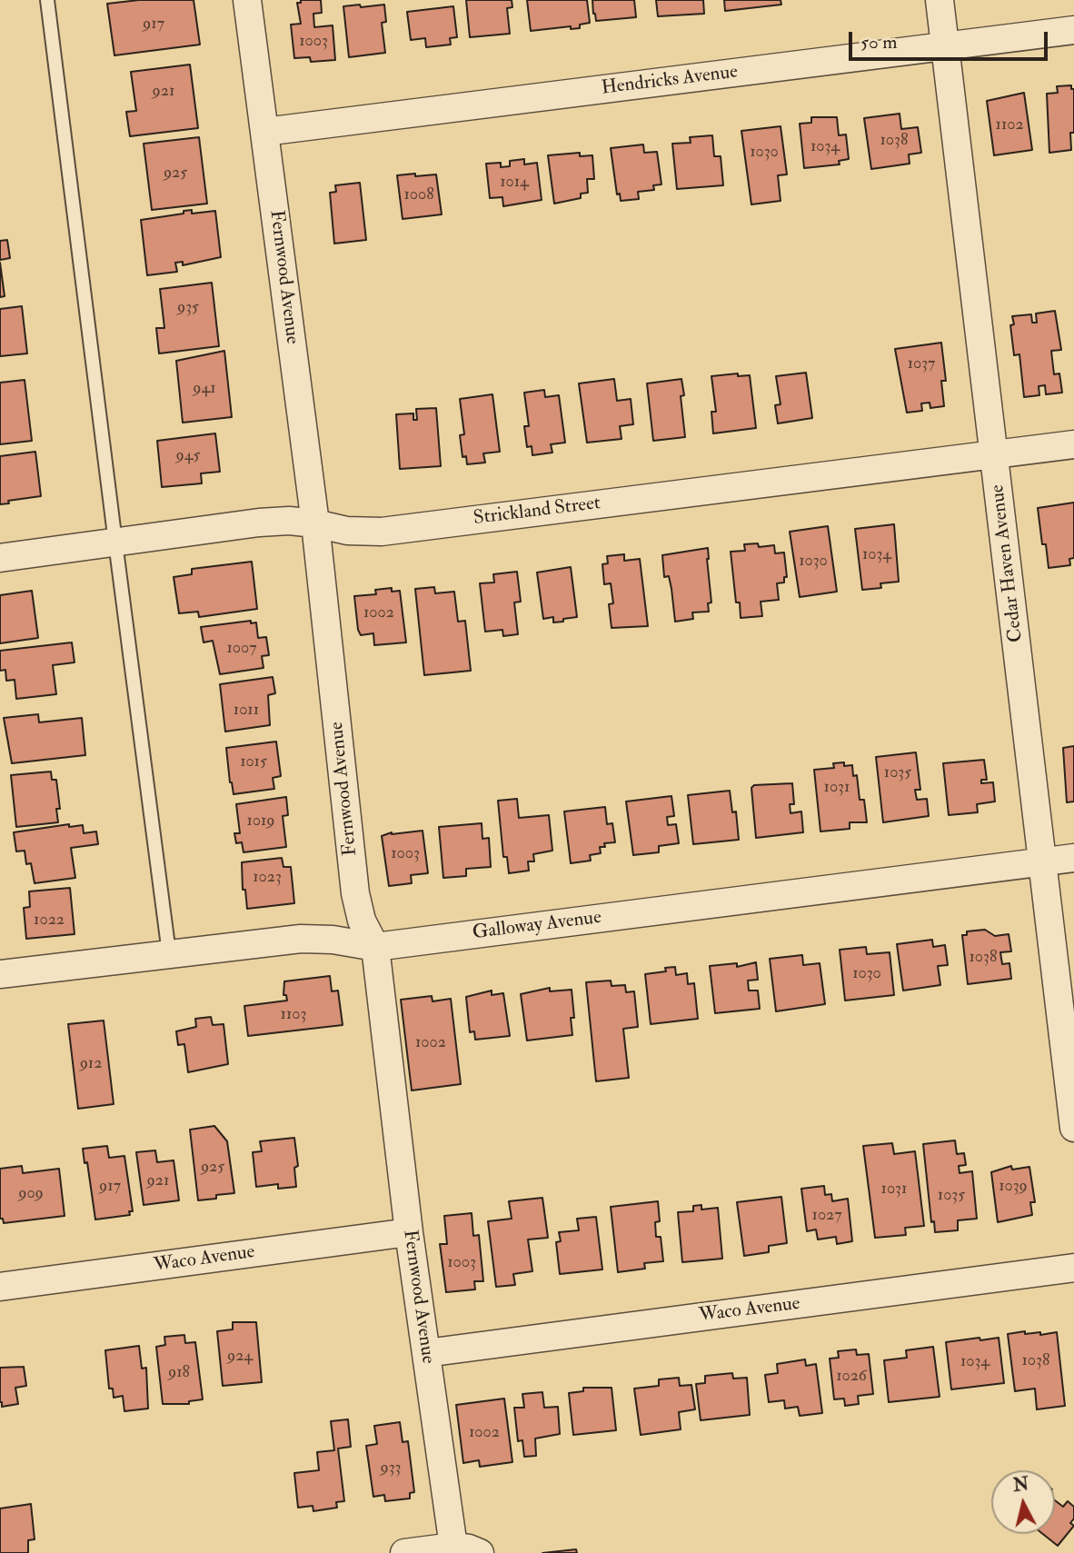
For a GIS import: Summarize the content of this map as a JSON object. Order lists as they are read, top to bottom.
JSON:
{
  "streets": {
    "street": [
      "Hendricks Avenue",
      "Fernwood Avenue",
      "Strickland Street",
      "Cedar Haven Avenue",
      "Galloway Avenue",
      "Waco Avenue"
    ]
  },
  "crossings": [
    ["Hendricks Avenue", "Fernwood Avenue"],
    ["Hendricks Avenue", "Cedar Haven Avenue"],
    ["Fernwood Avenue", "Strickland Street"],
    ["Fernwood Avenue", "Galloway Avenue"],
    ["Fernwood Avenue", "Waco Avenue"],
    ["Strickland Street", "Cedar Haven Avenue"],
    ["Cedar Haven Avenue", "Galloway Avenue"]
  ],
  "house_numbers": [
    "917",
    "1003",
    "921",
    "1102",
    "1038",
    "1034",
    "1030",
    "925",
    "1014",
    "1008",
    "935",
    "1037",
    "941",
    "945",
    "1034",
    "1030",
    "1002",
    "1007",
    "1011",
    "1015",
    "1035",
    "1031",
    "1019",
    "1003",
    "1023",
    "1022",
    "1038",
    "1030",
    "1103",
    "1002",
    "912",
    "925",
    "921",
    "917",
    "1039",
    "1031",
    "909",
    "1035",
    "1027",
    "1003",
    "924",
    "1038",
    "1034",
    "918",
    "1026",
    "1002",
    "933"
  ],
  "scale_bar": "50 m",
  "north": "top"
}
